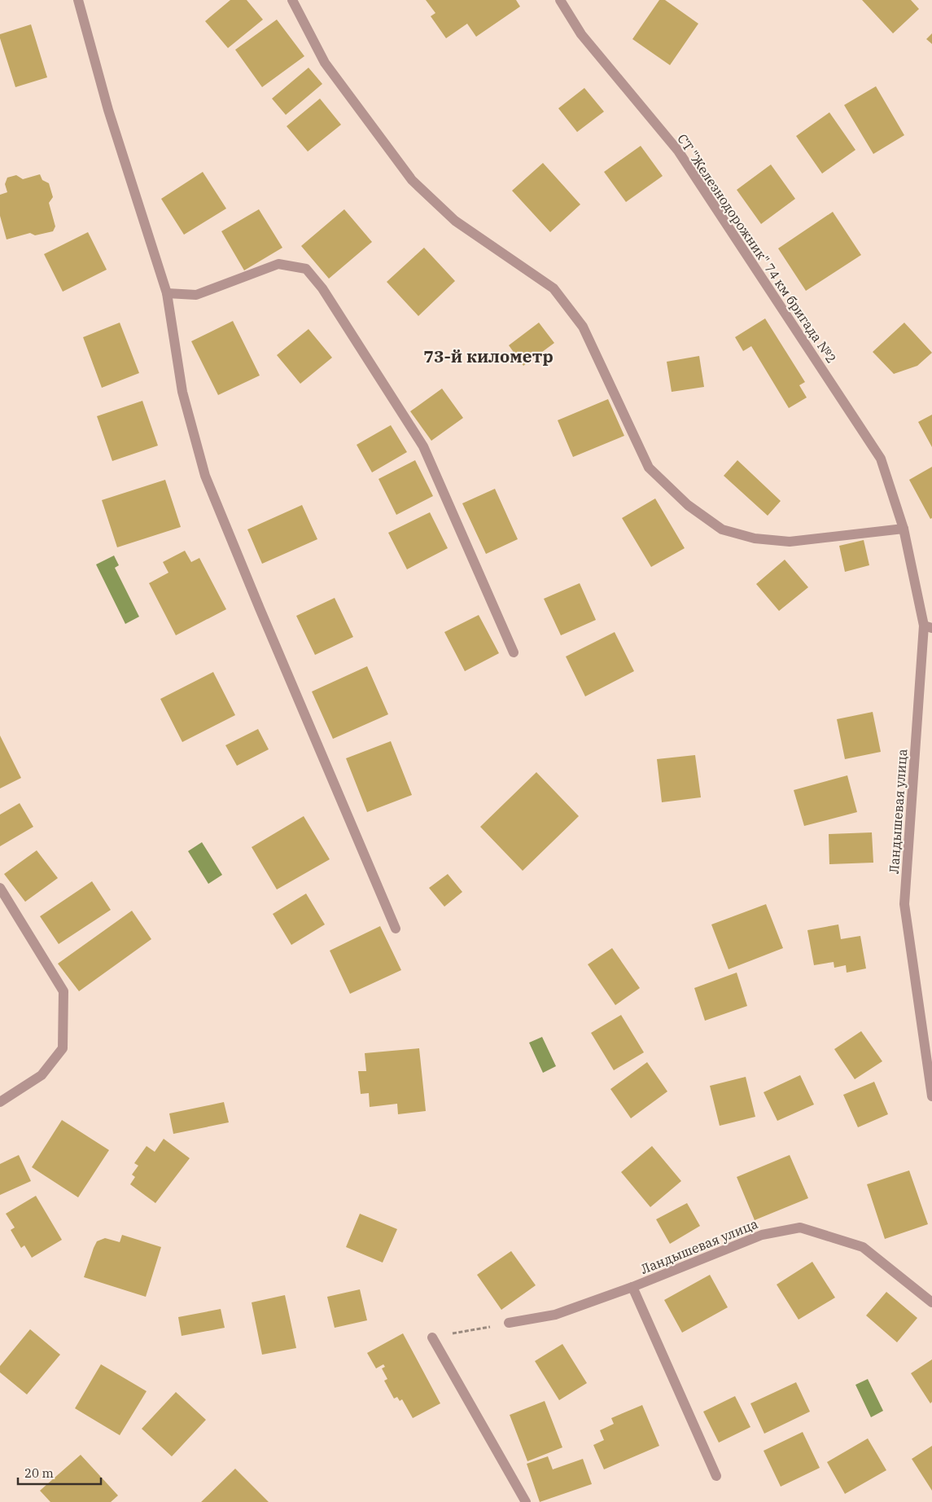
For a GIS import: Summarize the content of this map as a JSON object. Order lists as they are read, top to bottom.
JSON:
{
  "streets": {
    "street": ["СТ \"Железнодорожник\" 74 км бригада №2", "Ландышевая улица"]
  },
  "crossings": [
    ["СТ \"Железнодорожник\" 74 км бригада №2", "Ландышевая улица"]
  ],
  "districts": ["73-й километр"],
  "scale_bar": "20 m"
}
